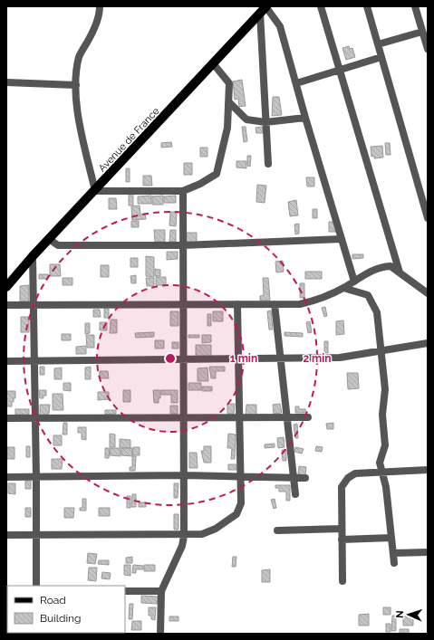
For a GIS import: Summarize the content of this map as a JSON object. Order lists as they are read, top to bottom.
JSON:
{
  "streets": {
    "main road": ["Avenue de France"]
  },
  "legend": ["Road", "Building"],
  "north": "left",
  "rings": ["1 min", "2 min"]
}
